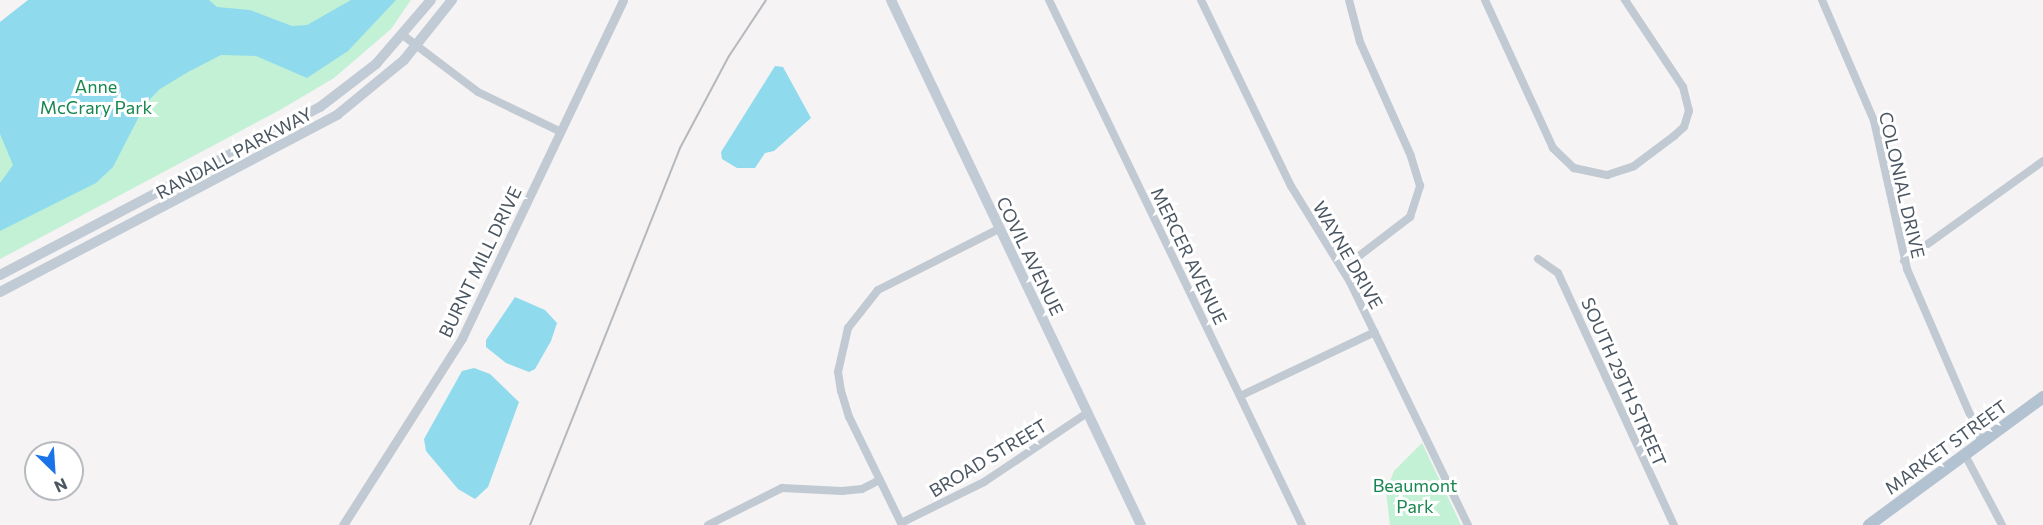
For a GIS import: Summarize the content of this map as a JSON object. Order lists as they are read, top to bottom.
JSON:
{
  "streets": {
    "main road": ["RANDALL PARKWAY", "COVIL AVENUE", "MARKET STREET"],
    "street": [
      "COLONIAL DRIVE",
      "WAYNE DRIVE",
      "MERCER AVENUE",
      "BURNT MILL DRIVE",
      "SOUTH 29TH STREET",
      "BROAD STREET"
    ]
  },
  "crossings": [
    ["COLONIAL DRIVE", "MARKET STREET"],
    ["COVIL AVENUE", "BROAD STREET"]
  ],
  "parks": ["Anne McCrary Park", "Beaumont Park"],
  "north": "bottom right"
}
